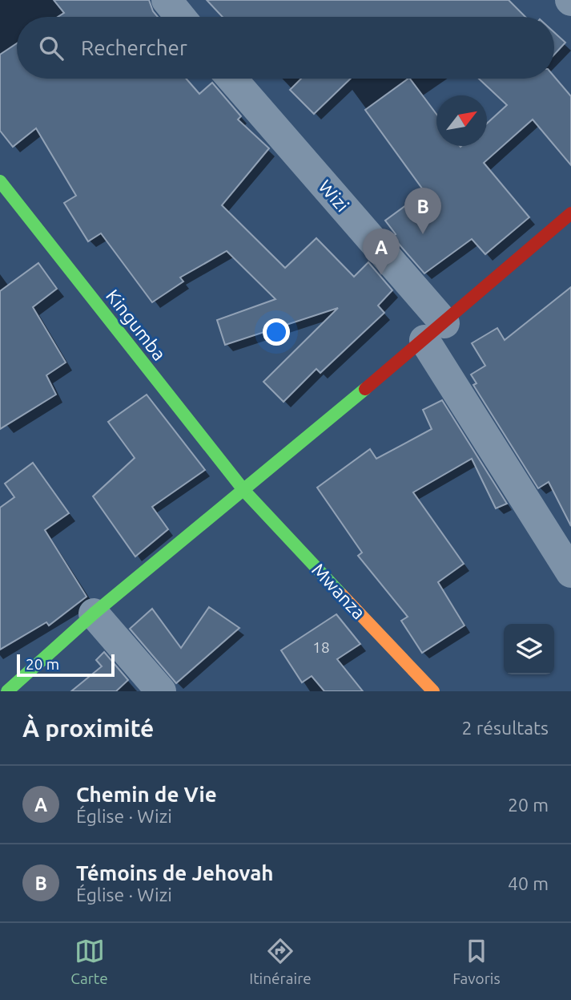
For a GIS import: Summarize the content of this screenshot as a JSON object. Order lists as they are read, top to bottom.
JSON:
{
  "streets": {
    "street": ["Wizi", "Kingumba", "Mwanza"]
  },
  "crossings": [
    ["Kingumba", "Mwanza"]
  ],
  "house_numbers": ["18"],
  "scale_bar": "20 m",
  "north": "top right",
  "page": {
    "search": "Rechercher",
    "pins": ["B", "A"],
    "scale": "20 m",
    "heading": ["À proximité", "2 résultats"],
    "list": [
      {
        "mark": "A",
        "name": "Chemin de Vie",
        "note": "Église · Wizi",
        "value": "20 m"
      },
      {
        "mark": "B",
        "name": "Témoins de Jehovah",
        "note": "Église · Wizi",
        "value": "40 m"
      }
    ],
    "nav": ["Carte", "Itinéraire", "Favoris"]
  }
}
